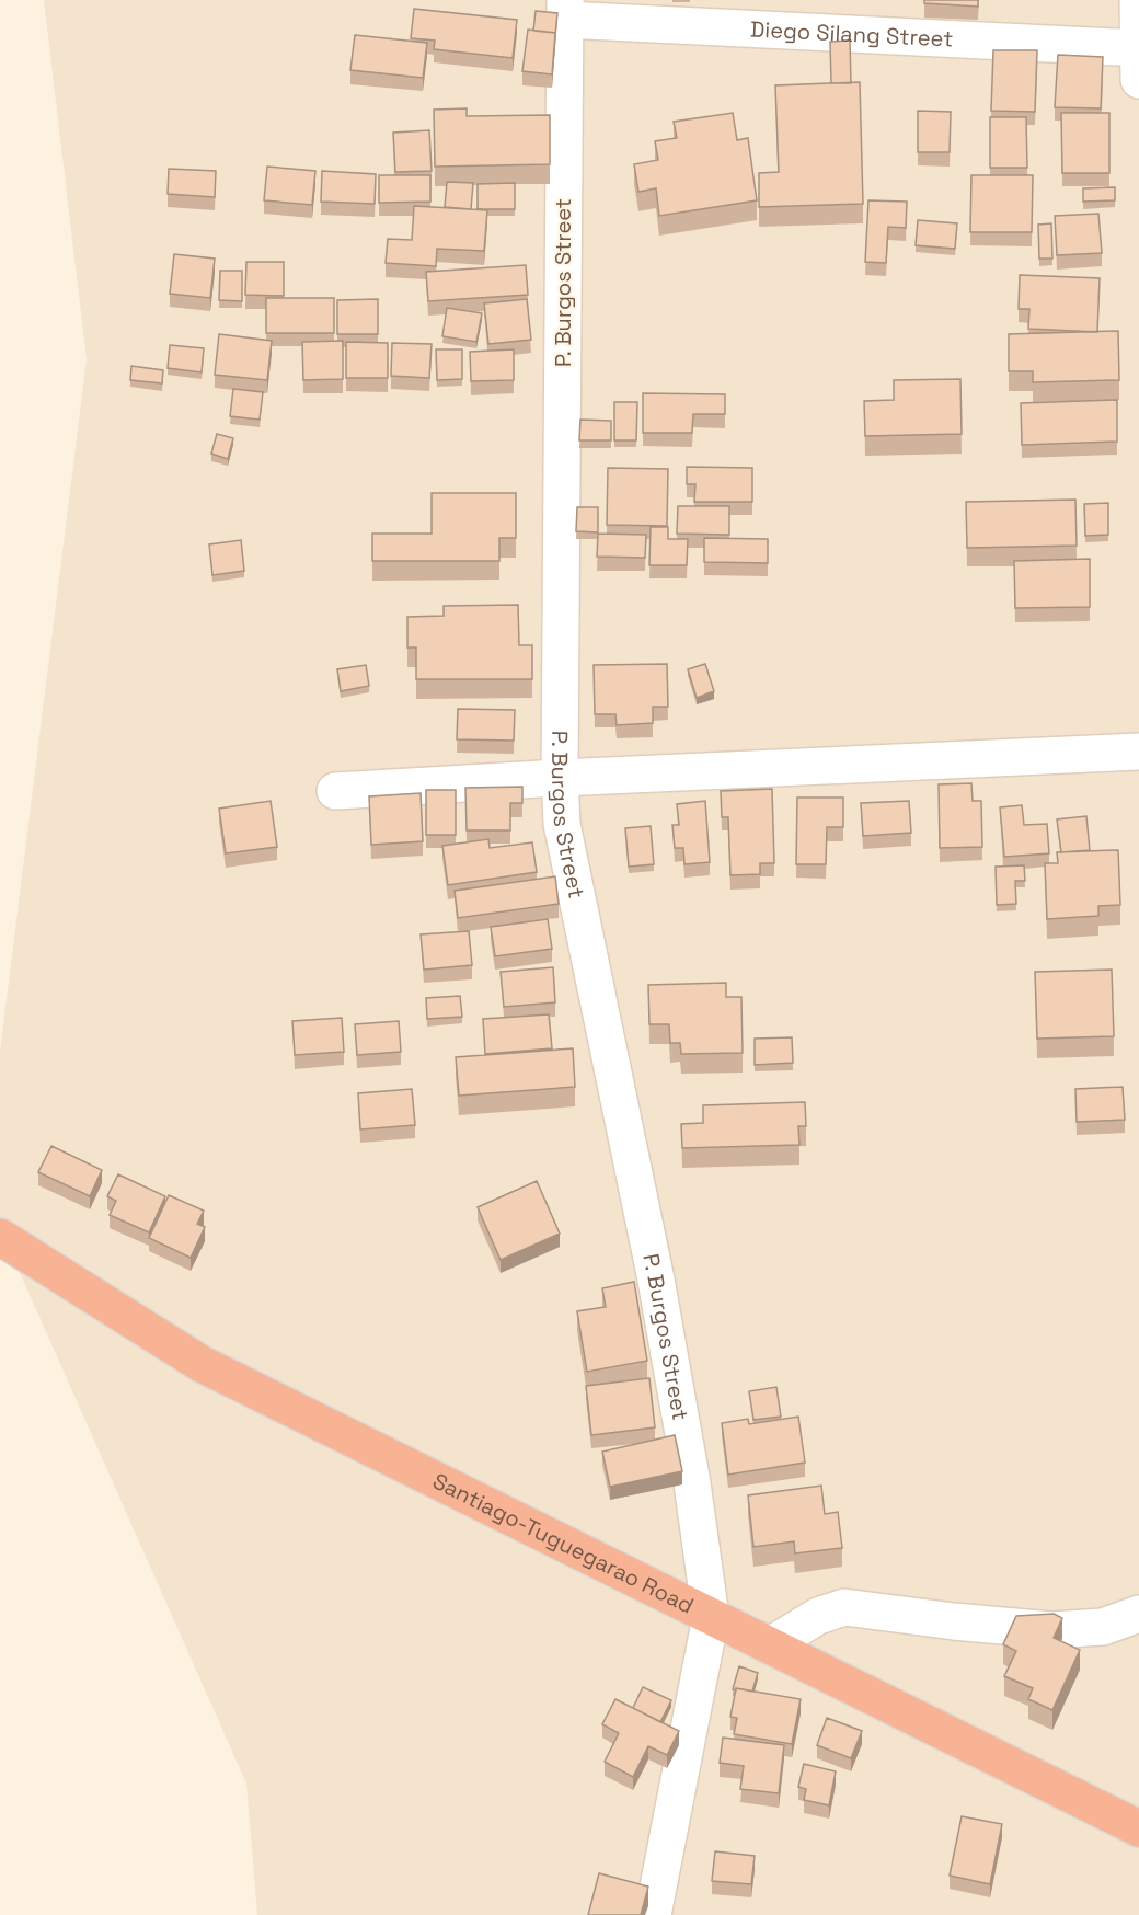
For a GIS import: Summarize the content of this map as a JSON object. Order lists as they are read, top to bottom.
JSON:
{
  "streets": {
    "highway": ["Santiago-Tuguegarao Road"],
    "street": ["Diego Silang Street", "P. Burgos Street"]
  },
  "crossings": [
    ["Diego Silang Street", "P. Burgos Street"],
    ["P. Burgos Street", "Santiago-Tuguegarao Road"]
  ]
}
